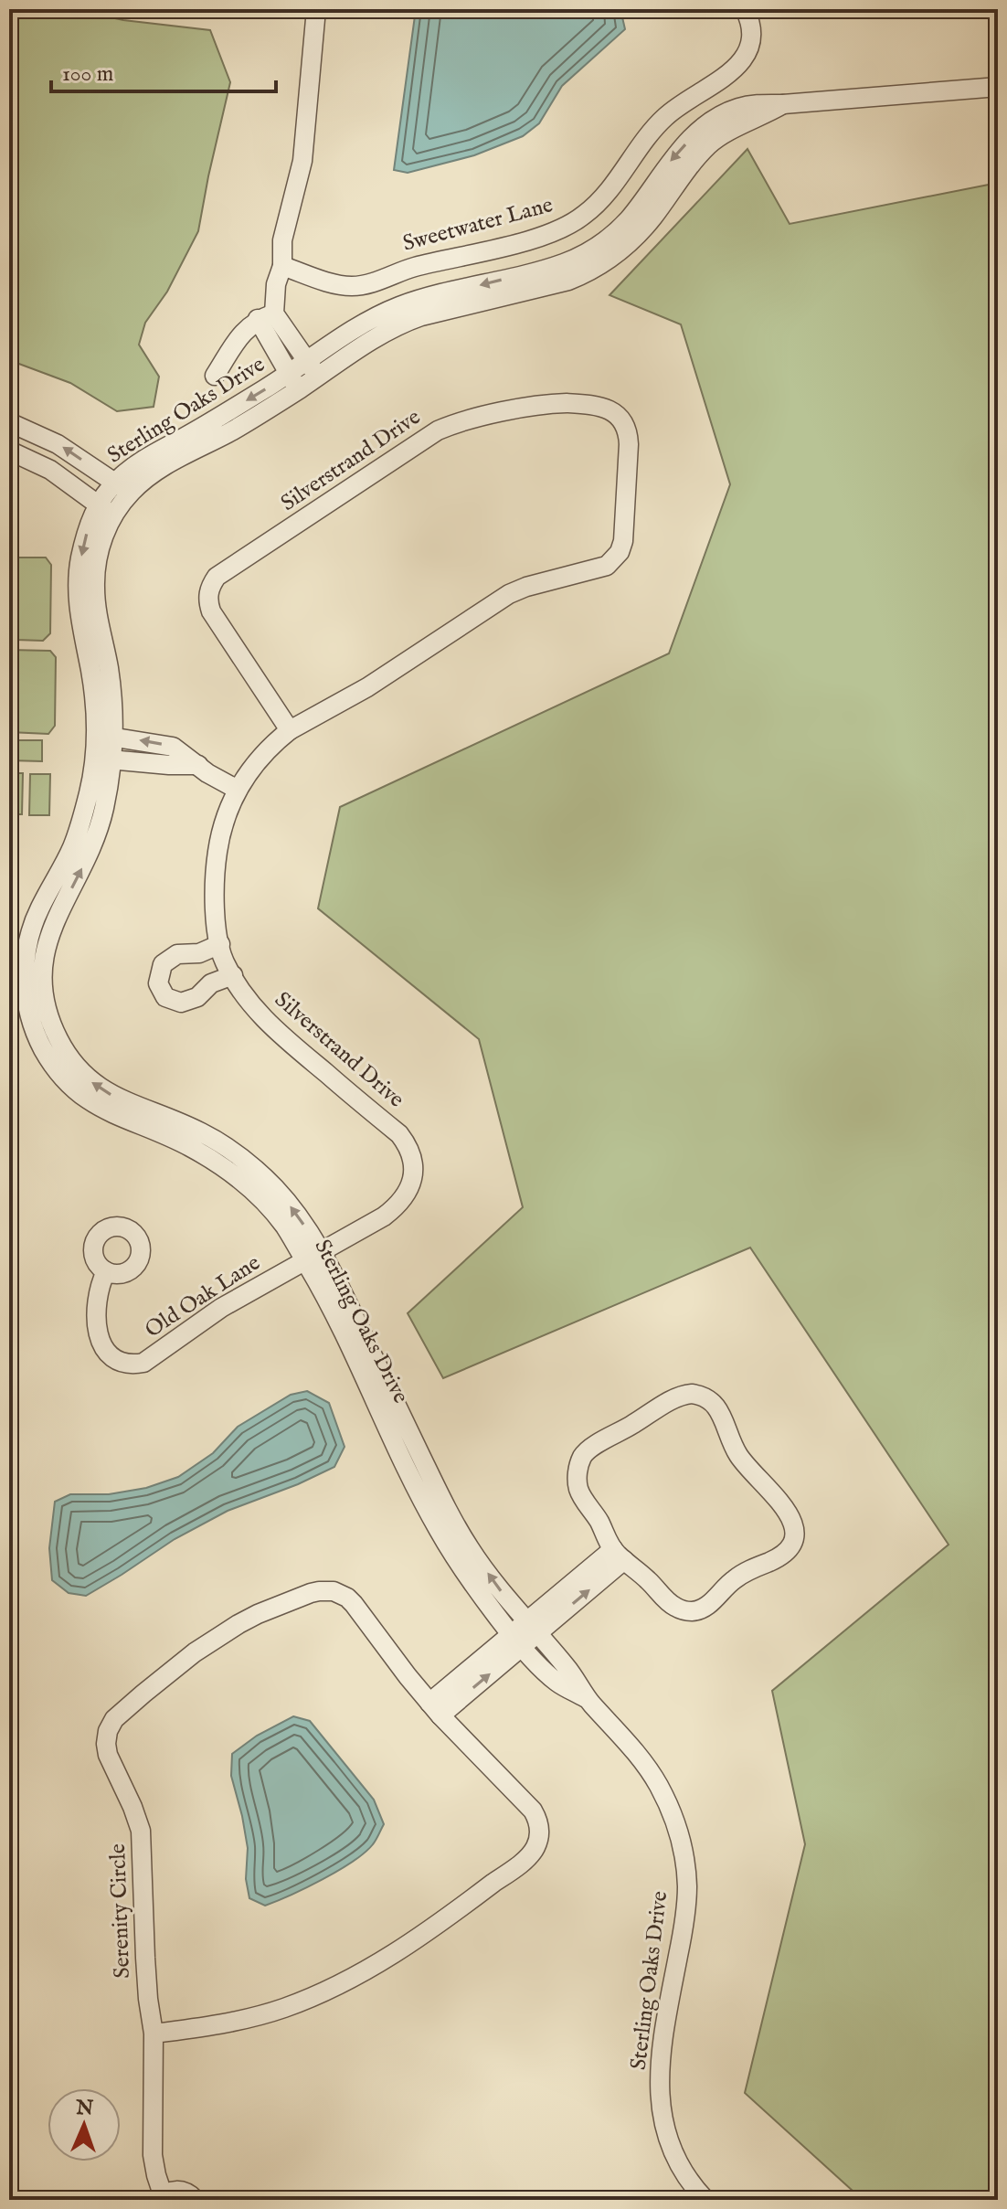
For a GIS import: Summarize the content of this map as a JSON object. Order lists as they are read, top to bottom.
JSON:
{
  "streets": {
    "street": [
      "Sweetwater Lane",
      "Sterling Oaks Drive",
      "Silverstrand Drive",
      "Old Oak Lane",
      "Serenity Circle"
    ]
  },
  "crossings": [
    ["Sterling Oaks Drive", "Silverstrand Drive"],
    ["Sterling Oaks Drive", "Old Oak Lane"],
    ["Silverstrand Drive", "Old Oak Lane"]
  ],
  "scale_bar": "100 m",
  "north": "top"
}
